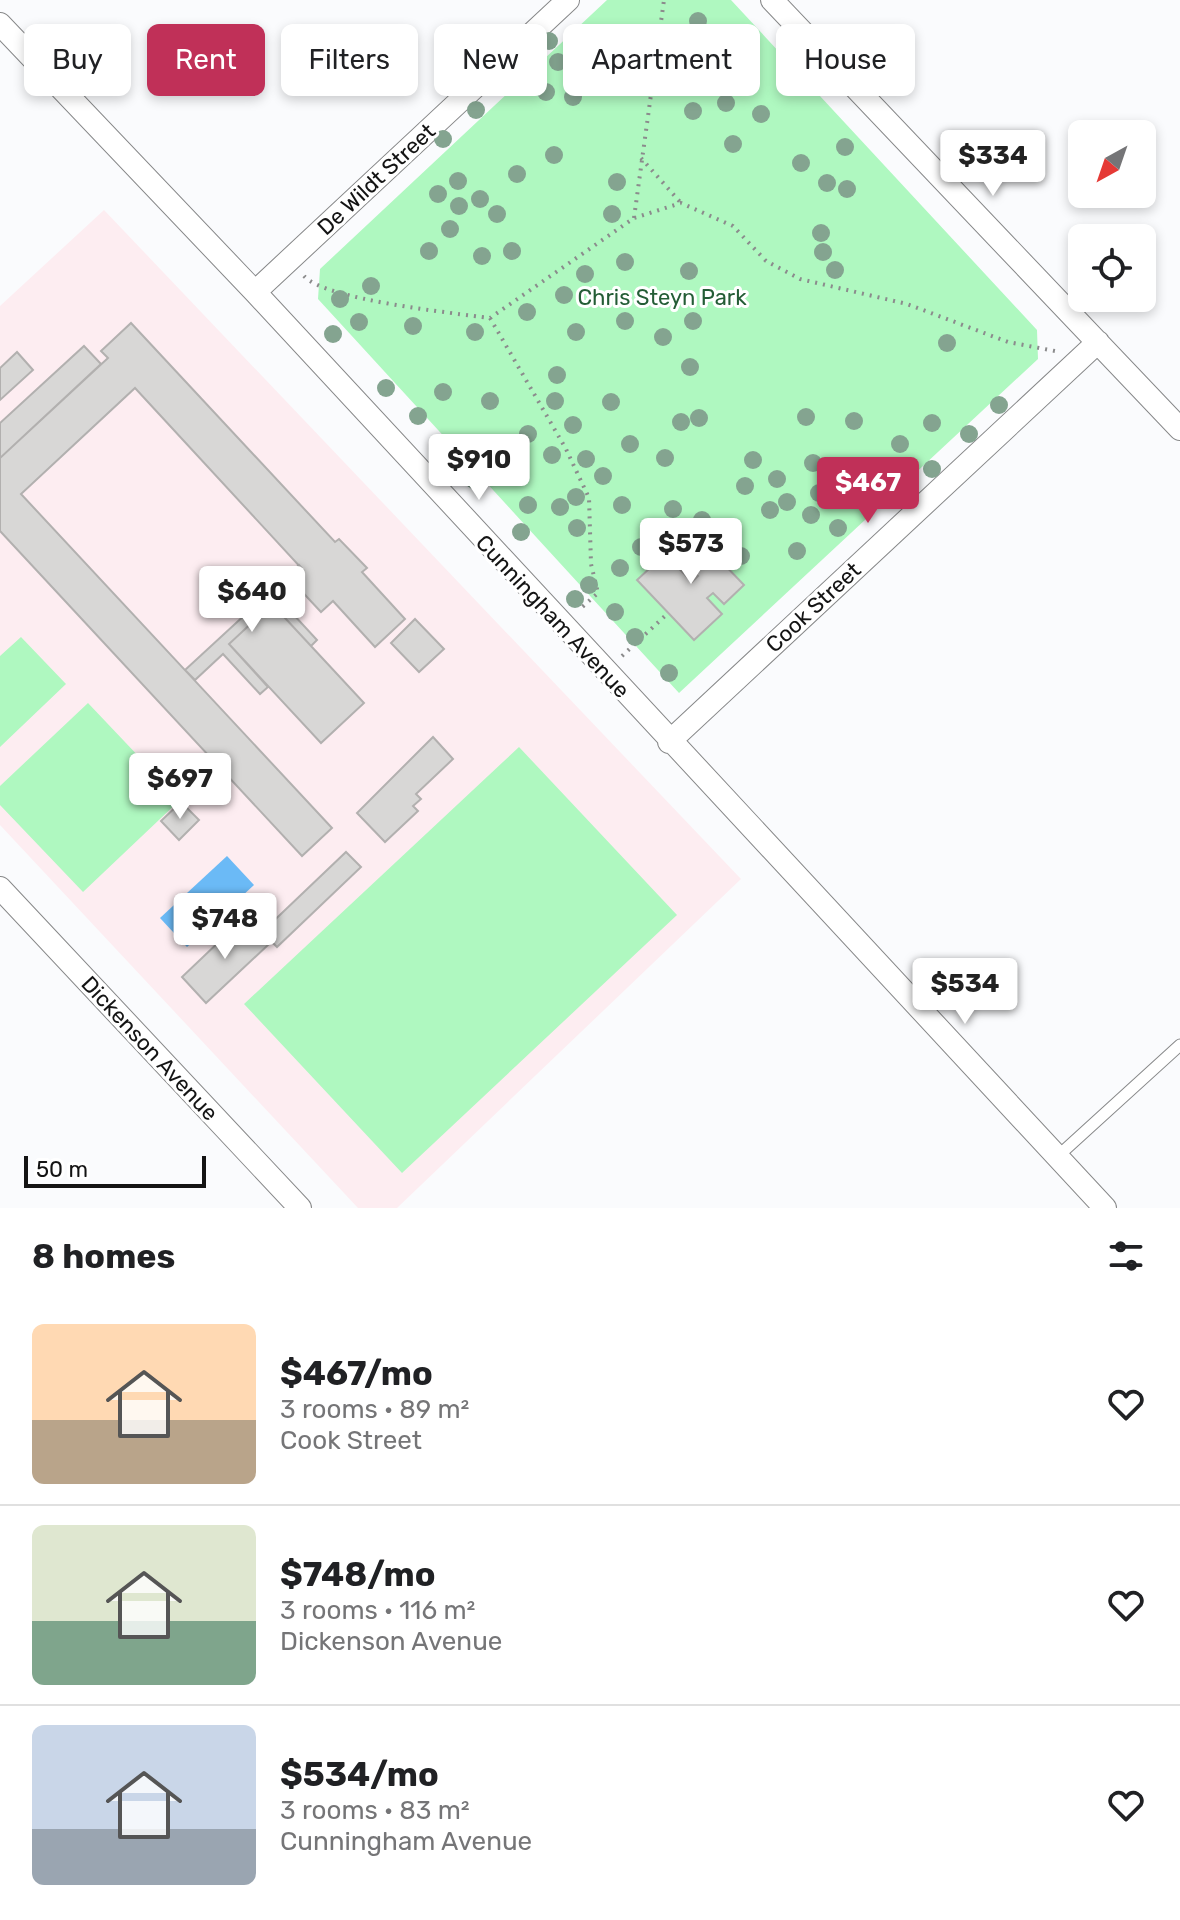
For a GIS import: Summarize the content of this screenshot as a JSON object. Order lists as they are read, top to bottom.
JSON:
{
  "streets": {
    "street": [
      "De Wildt Street",
      "Cook Street",
      "Cunningham Avenue",
      "Dickenson Avenue"
    ]
  },
  "crossings": [
    ["De Wildt Street", "Cunningham Avenue"],
    ["Cook Street", "Cunningham Avenue"]
  ],
  "parks": ["Chris Steyn Park"],
  "scale_bar": "50 m",
  "north": "bottom left",
  "page": {
    "chip": [
      "Buy",
      "Rent",
      "Filters",
      "New",
      "Apartment",
      "House"
    ],
    "price": [
      "$334",
      "$910",
      "$467",
      "$573",
      "$640",
      "$697",
      "$748",
      "$534"
    ],
    "scale": "50 m",
    "heading": "8 homes",
    "list": [
      {
        "name": "$467/mo",
        "note": "3 rooms · 89 m² · Cook Street"
      },
      {
        "name": "$748/mo",
        "note": "3 rooms · 116 m² · Dickenson Avenue"
      },
      {
        "name": "$534/mo",
        "note": "3 rooms · 83 m² · Cunningham Avenue"
      }
    ]
  }
}
